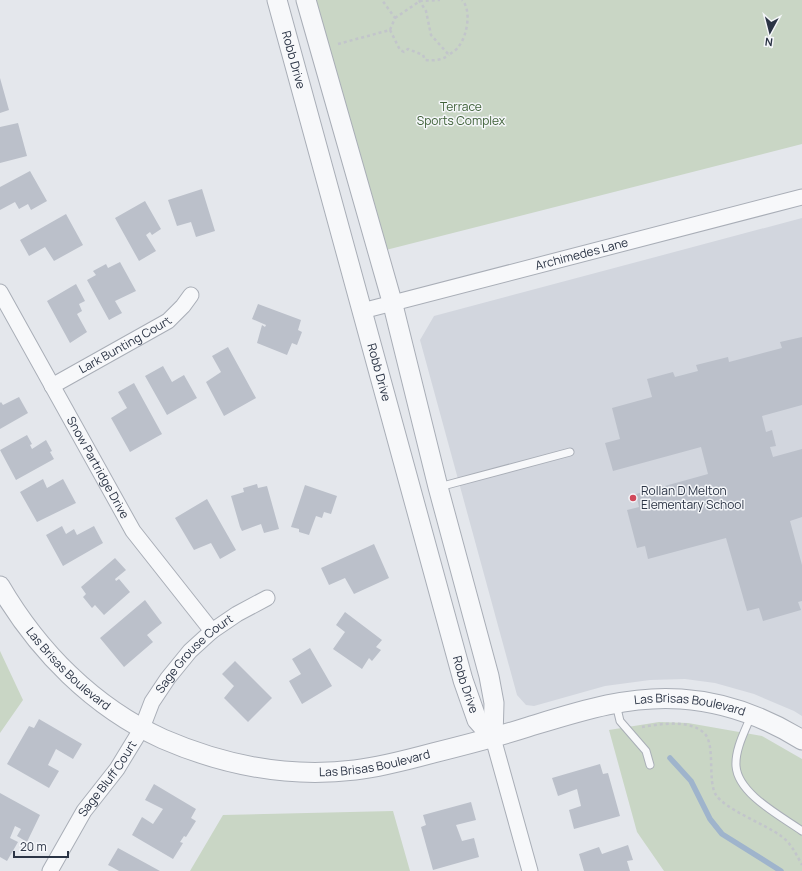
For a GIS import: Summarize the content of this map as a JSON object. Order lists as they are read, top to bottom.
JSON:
{
  "streets": {
    "street": [
      "Robb Drive",
      "Archimedes Lane",
      "Lark Bunting Court",
      "Snow Partridge Drive",
      "Sage Grouse Court",
      "Las Brisas Boulevard",
      "Sage Bluff Court"
    ]
  },
  "crossings": [
    ["Robb Drive", "Archimedes Lane"],
    ["Robb Drive", "Las Brisas Boulevard"],
    ["Lark Bunting Court", "Snow Partridge Drive"],
    ["Snow Partridge Drive", "Sage Grouse Court"],
    ["Sage Grouse Court", "Las Brisas Boulevard"],
    ["Sage Grouse Court", "Sage Bluff Court"],
    ["Las Brisas Boulevard", "Sage Bluff Court"]
  ],
  "parks": ["Terrace Sports Complex"],
  "places": ["Rollan D Melton Elementary School"],
  "scale_bar": "20 m",
  "north": "bottom"
}
